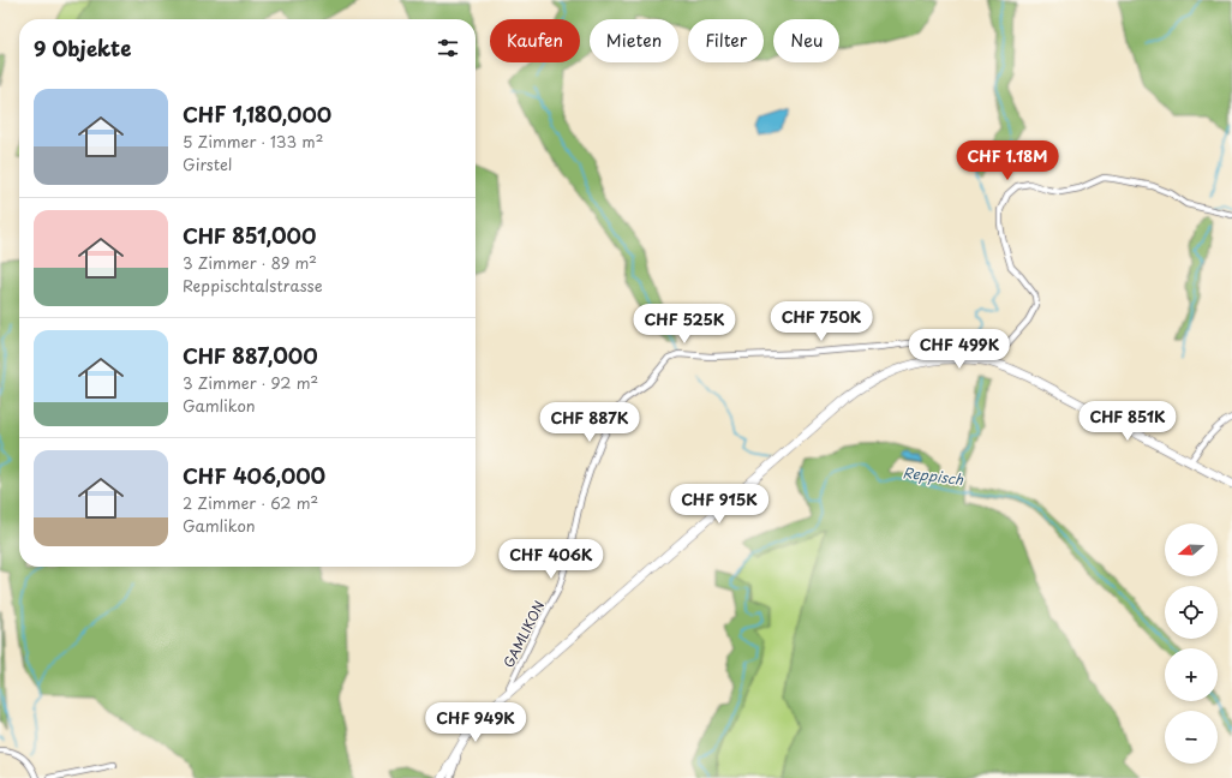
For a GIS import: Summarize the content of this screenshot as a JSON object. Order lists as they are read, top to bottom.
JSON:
{
  "streets": {
    "street": ["GAMLIKON"]
  },
  "water": ["Reppisch"],
  "north": "left",
  "page": {
    "chip": [
      "Kaufen",
      "Mieten",
      "Filter",
      "Neu"
    ],
    "heading": "9 Objekte",
    "list": [
      {
        "name": "CHF 1,180,000",
        "note": "5 Zimmer · 133 m² · Girstel"
      },
      {
        "name": "CHF 851,000",
        "note": "3 Zimmer · 89 m² · Reppischtalstrasse"
      },
      {
        "name": "CHF 887,000",
        "note": "3 Zimmer · 92 m² · Gamlikon"
      },
      {
        "name": "CHF 406,000",
        "note": "2 Zimmer · 62 m² · Gamlikon"
      }
    ],
    "price": [
      "CHF 1.18M",
      "CHF 750K",
      "CHF 525K",
      "CHF 499K",
      "CHF 851K",
      "CHF 887K",
      "CHF 915K",
      "CHF 406K",
      "CHF 949K"
    ],
    "map_buttons": ["+", "−"]
  }
}
